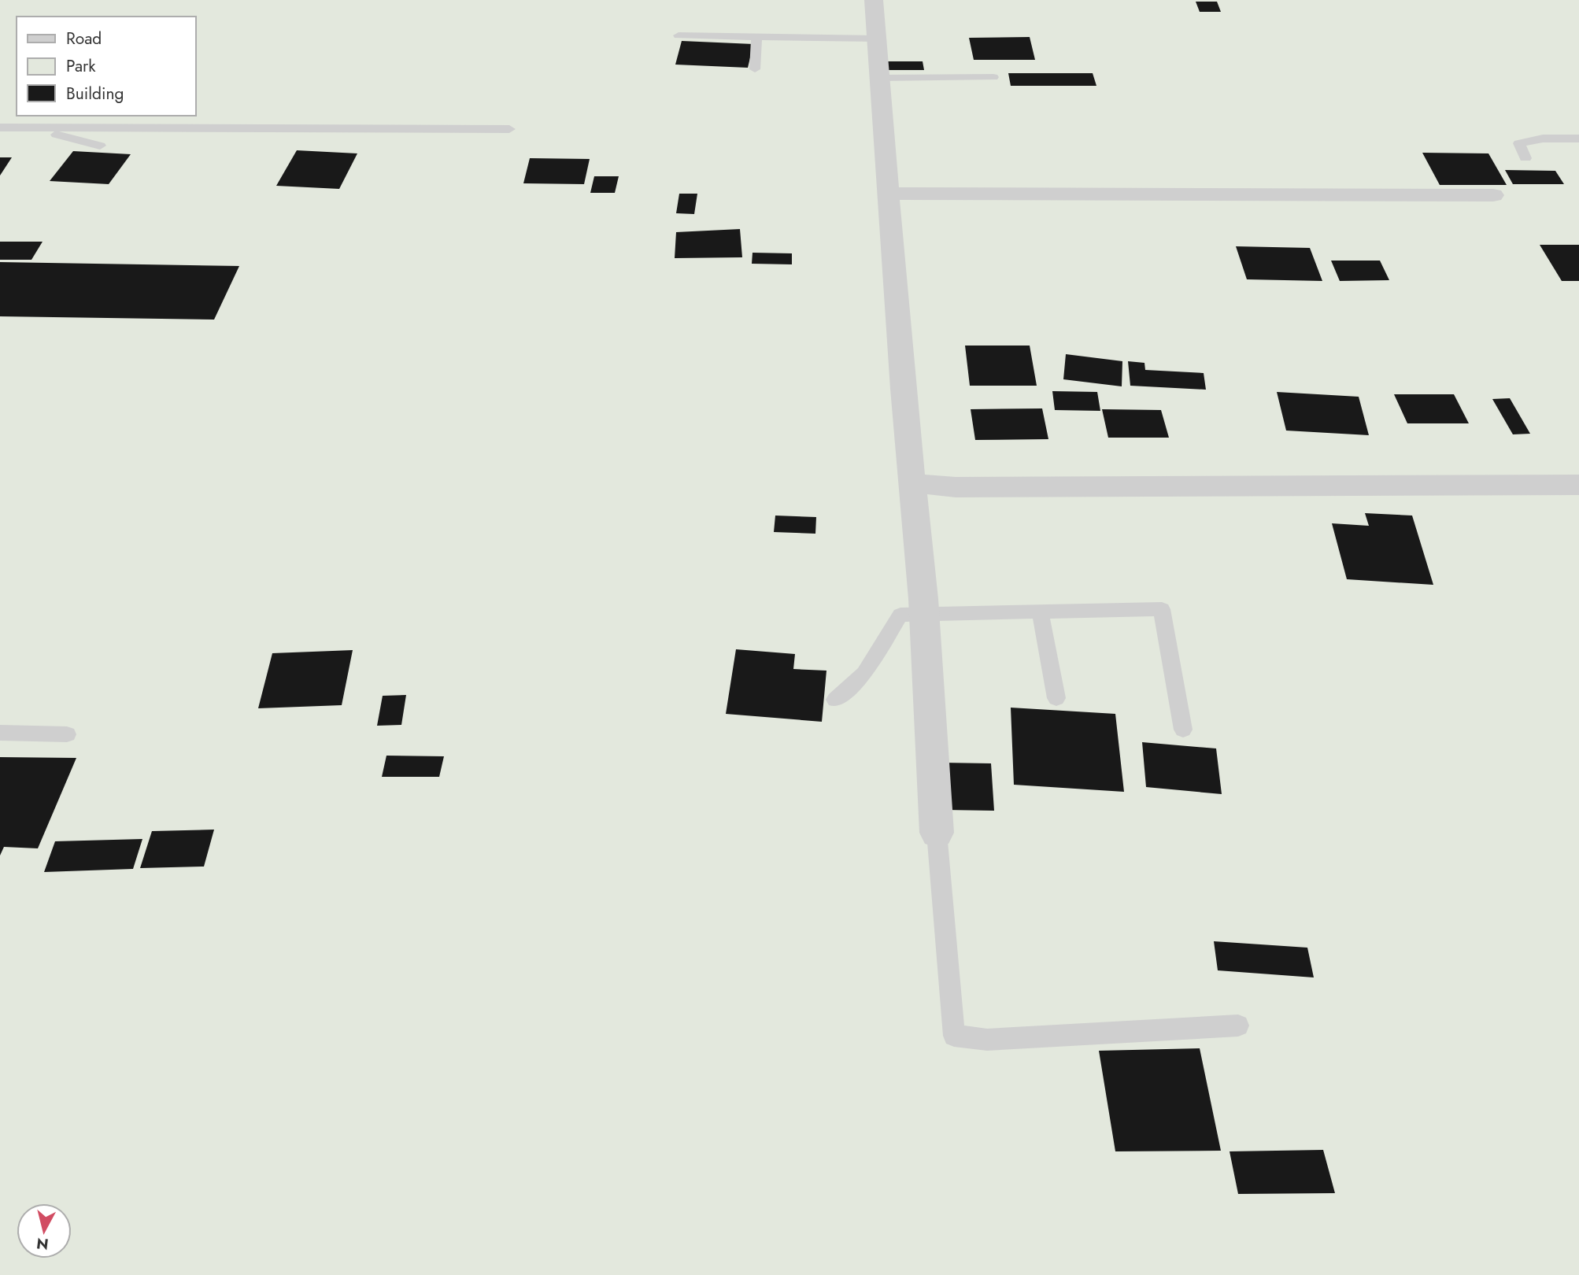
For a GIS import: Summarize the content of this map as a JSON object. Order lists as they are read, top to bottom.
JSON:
{
  "legend": ["Road", "Park", "Building"],
  "north": "bottom"
}
